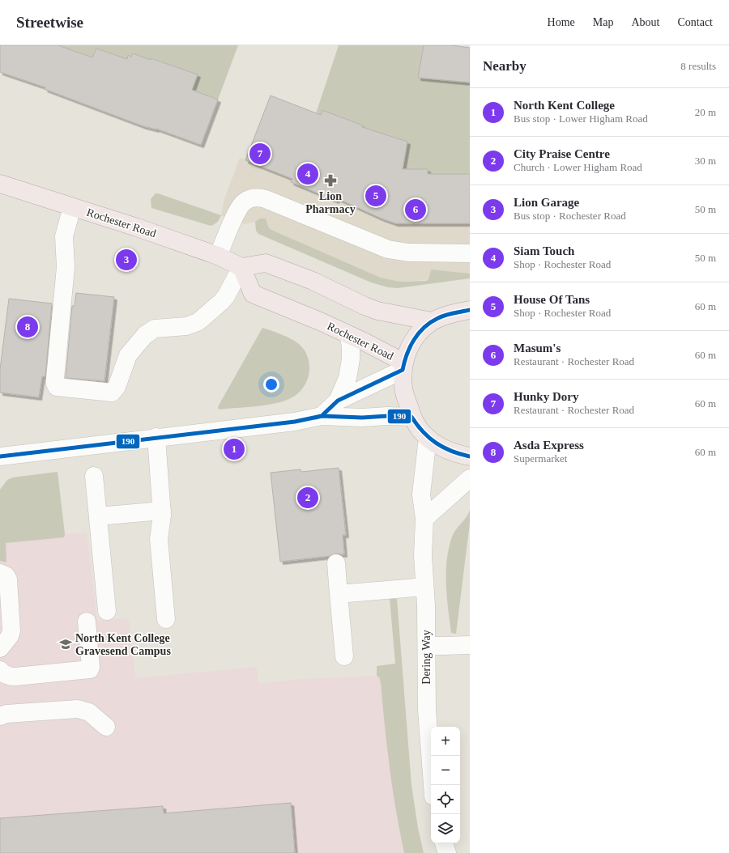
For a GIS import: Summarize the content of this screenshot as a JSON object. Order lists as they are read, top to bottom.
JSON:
{
  "streets": {
    "main road": ["Rochester Road"],
    "street": ["Dering Way"]
  },
  "places": {
    "pharmacy": ["Lion Pharmacy"],
    "school or university": ["North Kent College Gravesend Campus"]
  },
  "lines": ["transit line 190"],
  "page": {
    "header": "Streetwise",
    "nav": [
      "Home",
      "Map",
      "About",
      "Contact"
    ],
    "heading": ["Nearby", "8 results"],
    "list": [
      {
        "mark": "1",
        "name": "North Kent College",
        "note": "Bus stop · Lower Higham Road",
        "value": "20 m"
      },
      {
        "mark": "2",
        "name": "City Praise Centre",
        "note": "Church · Lower Higham Road",
        "value": "30 m"
      },
      {
        "mark": "3",
        "name": "Lion Garage",
        "note": "Bus stop · Rochester Road",
        "value": "50 m"
      },
      {
        "mark": "4",
        "name": "Siam Touch",
        "note": "Shop · Rochester Road",
        "value": "50 m"
      },
      {
        "mark": "5",
        "name": "House Of Tans",
        "note": "Shop · Rochester Road",
        "value": "60 m"
      },
      {
        "mark": "6",
        "name": "Masum's",
        "note": "Restaurant · Rochester Road",
        "value": "60 m"
      },
      {
        "mark": "7",
        "name": "Hunky Dory",
        "note": "Restaurant · Rochester Road",
        "value": "60 m"
      },
      {
        "mark": "8",
        "name": "Asda Express",
        "note": "Supermarket",
        "value": "60 m"
      }
    ],
    "pins": [
      "7",
      "4",
      "5",
      "6",
      "3",
      "8",
      "1",
      "2"
    ],
    "map_buttons": ["+", "−"]
  }
}
